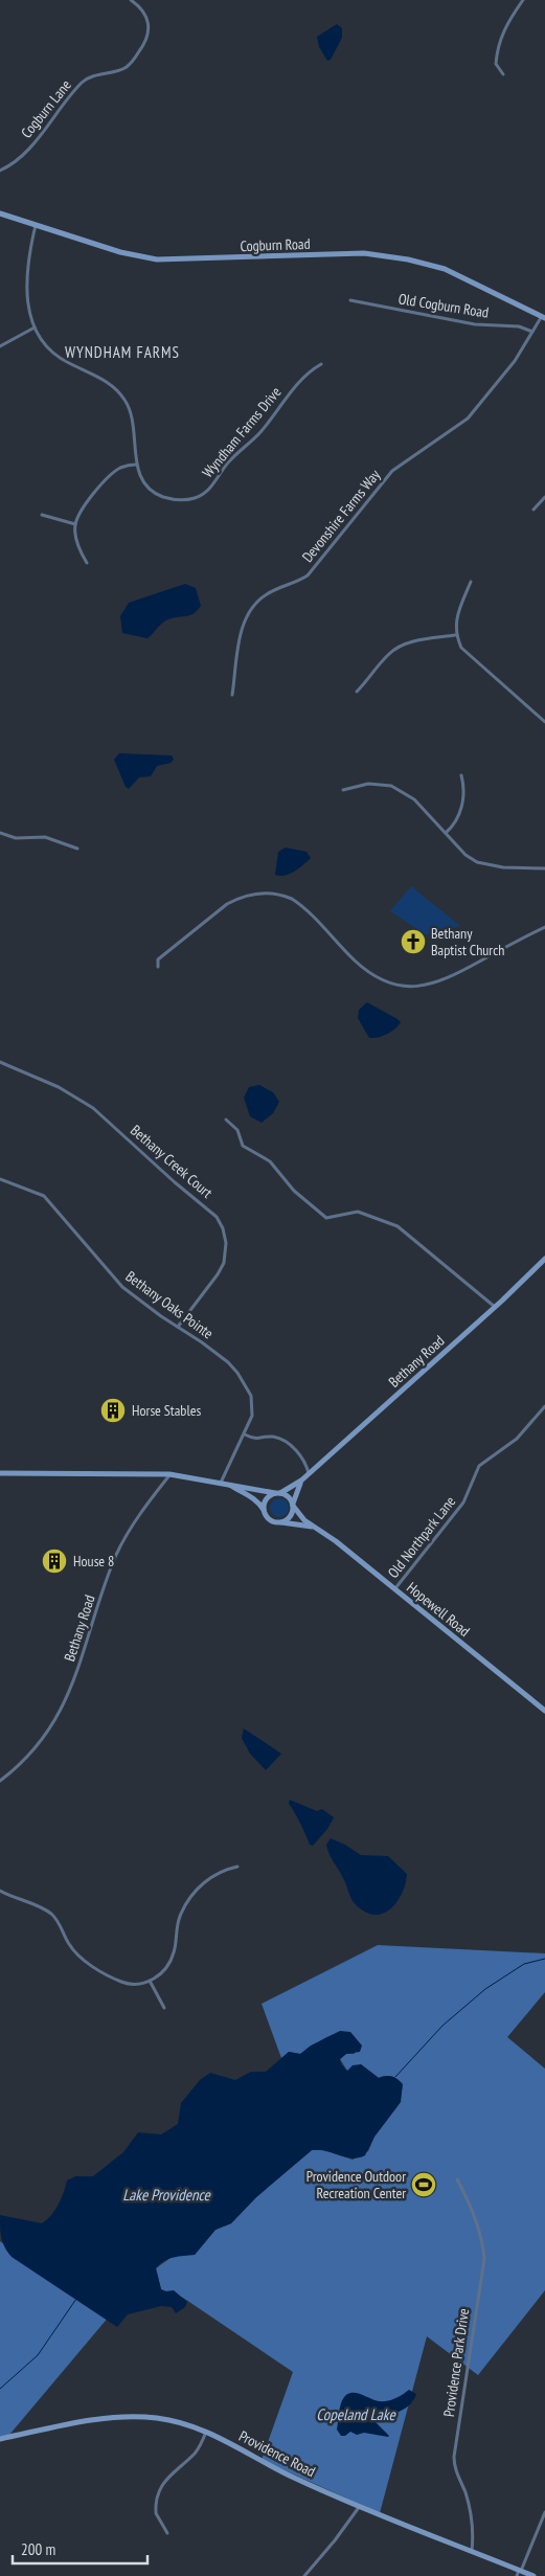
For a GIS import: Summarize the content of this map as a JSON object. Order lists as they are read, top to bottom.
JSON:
{
  "streets": {
    "street": [
      "Cogburn Lane",
      "Cogburn Road",
      "Old Cogburn Road",
      "Wyndham Farms Drive",
      "Devonshire Farms Way",
      "Bethany Creek Court",
      "Bethany Oaks Pointe",
      "Bethany Road",
      "Old Northpark Lane",
      "Hopewell Road",
      "Providence Park Drive",
      "Providence Road"
    ]
  },
  "crossings": [
    ["Cogburn Road", "Wyndham Farms Drive"],
    ["Cogburn Road", "Devonshire Farms Way"],
    ["Old Cogburn Road", "Devonshire Farms Way"],
    ["Bethany Creek Court", "Bethany Oaks Pointe"],
    ["Bethany Road", "Hopewell Road"],
    ["Old Northpark Lane", "Hopewell Road"],
    ["Providence Park Drive", "Providence Road"]
  ],
  "districts": ["WYNDHAM FARMS"],
  "water": ["Lake Providence", "Copeland Lake"],
  "places": {
    "church": ["Bethany Baptist Church"],
    "building": ["Horse Stables", "House 8"],
    "sports": ["Providence Outdoor Recreation Center"]
  },
  "scale_bar": "200 m"
}
